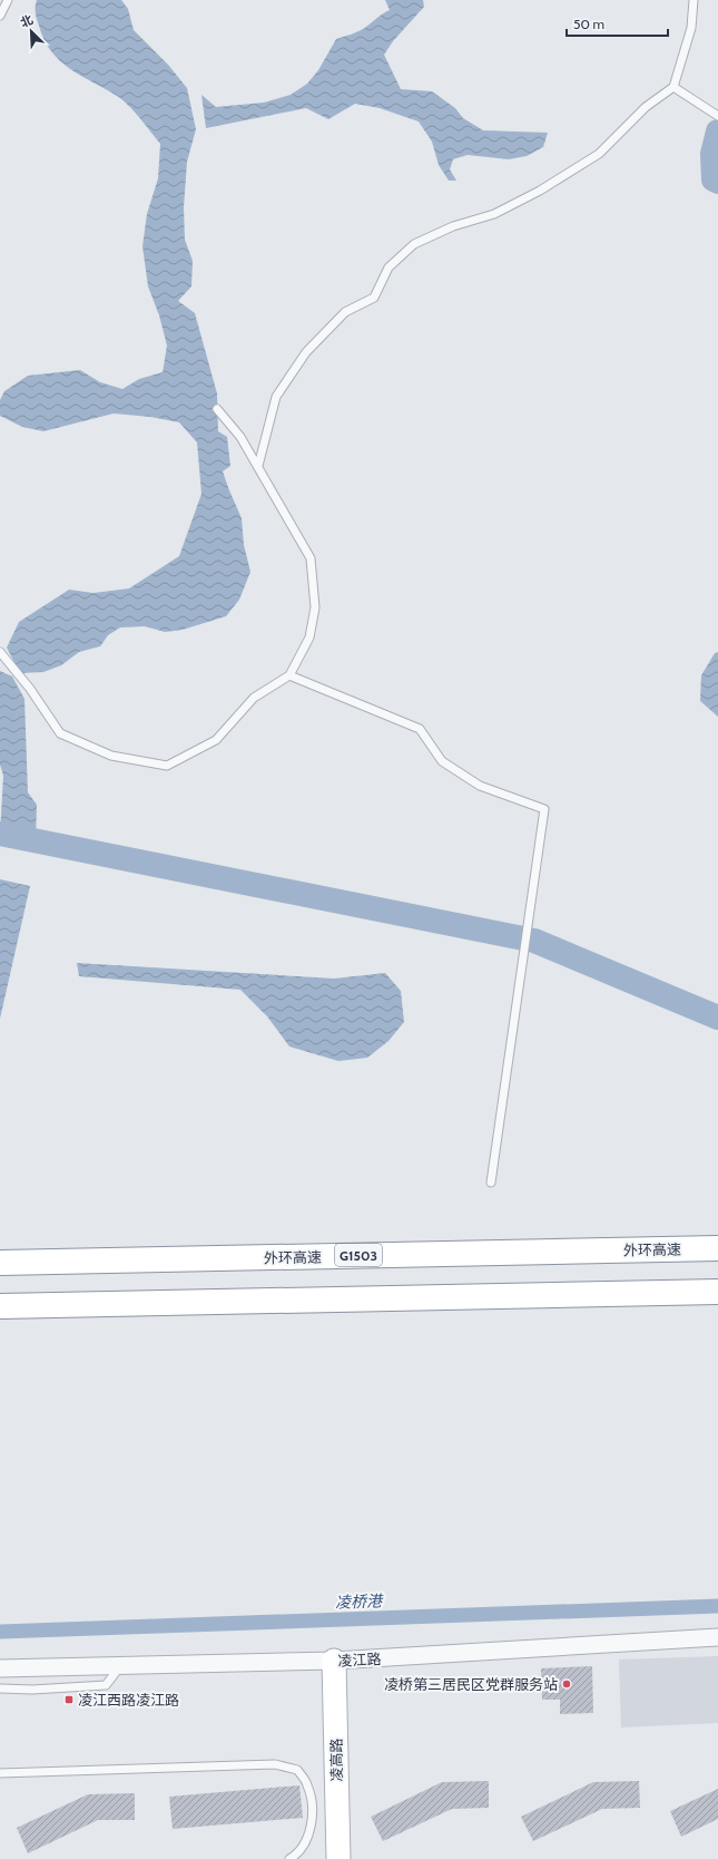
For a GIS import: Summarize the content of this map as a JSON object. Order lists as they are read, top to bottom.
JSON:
{
  "streets": {
    "highway": ["外环高速", "G1503"],
    "street": ["凌江路", "凌高路"]
  },
  "crossings": [
    ["凌江路", "凌高路"]
  ],
  "water": ["凌桥港"],
  "places": {
    "other": ["凌桥第三居民区党群服务站"],
    "transit": ["凌江西路凌江路"]
  },
  "scale_bar": "50 m",
  "north": "top left"
}
